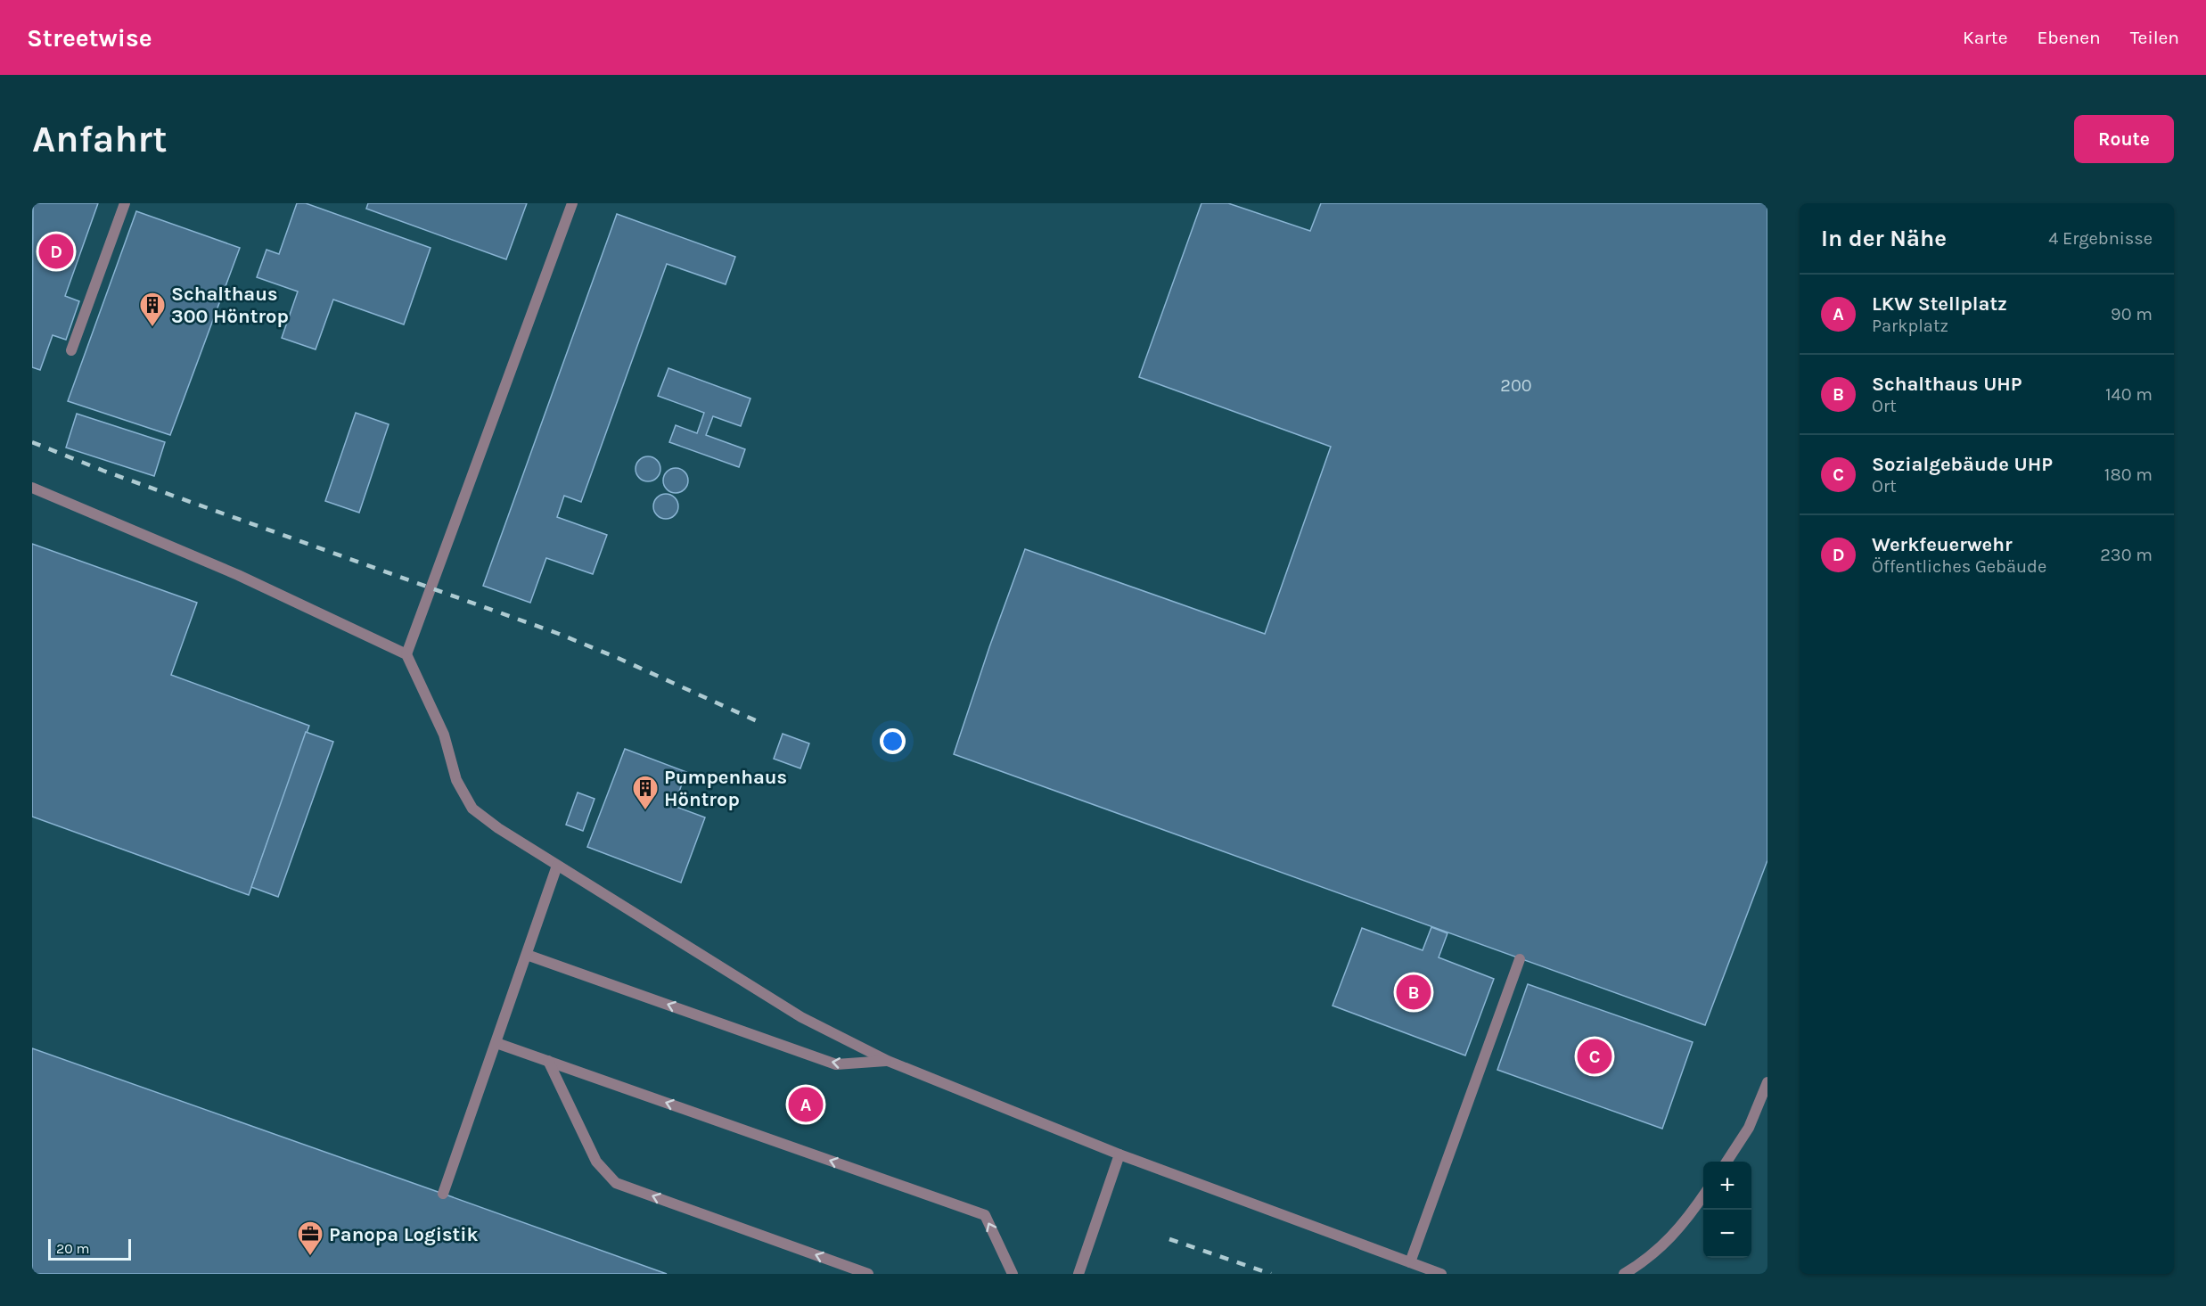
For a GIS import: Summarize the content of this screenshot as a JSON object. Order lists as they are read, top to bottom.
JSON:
{
  "places": {
    "building": ["Schalthaus 300 Höntrop", "Pumpenhaus Höntrop"],
    "office": ["Panopa Logistik"]
  },
  "house_numbers": ["200"],
  "scale_bar": "20 m",
  "page": {
    "header": "Streetwise",
    "nav": ["Karte", "Ebenen", "Teilen"],
    "buttons": "Route",
    "title": "Anfahrt",
    "heading": ["In der Nähe", "4 Ergebnisse"],
    "pins": [
      "D",
      "B",
      "C",
      "A"
    ],
    "list": [
      {
        "mark": "A",
        "name": "LKW Stellplatz",
        "note": "Parkplatz",
        "value": "90 m"
      },
      {
        "mark": "B",
        "name": "Schalthaus UHP",
        "note": "Ort",
        "value": "140 m"
      },
      {
        "mark": "C",
        "name": "Sozialgebäude UHP",
        "note": "Ort",
        "value": "180 m"
      },
      {
        "mark": "D",
        "name": "Werkfeuerwehr",
        "note": "Öffentliches Gebäude",
        "value": "230 m"
      }
    ],
    "map_buttons": ["+", "−"],
    "scale": "20 m"
  }
}
